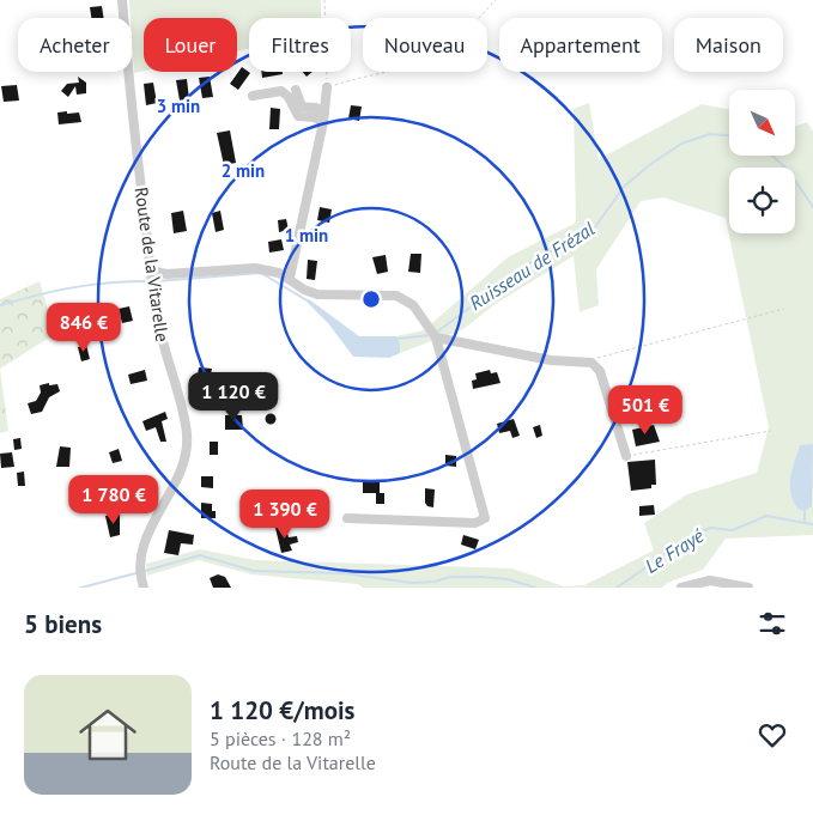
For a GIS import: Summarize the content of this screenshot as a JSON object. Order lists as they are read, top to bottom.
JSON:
{
  "streets": {
    "street": ["Route de la Vitarelle"]
  },
  "water": ["Ruisseau de Frézal", "Le Frayé"],
  "north": "bottom right",
  "page": {
    "chip": [
      "Acheter",
      "Louer",
      "Filtres",
      "Nouveau",
      "Appartement",
      "Maison"
    ],
    "price": [
      "846 €",
      "1 120 €",
      "501 €",
      "1 780 €",
      "1 390 €"
    ],
    "heading": "5 biens",
    "list": [
      {
        "name": "1 120 €/mois",
        "note": "5 pièces · 128 m² · Route de la Vitarelle"
      }
    ]
  },
  "rings": ["3 min", "2 min", "1 min"]
}
